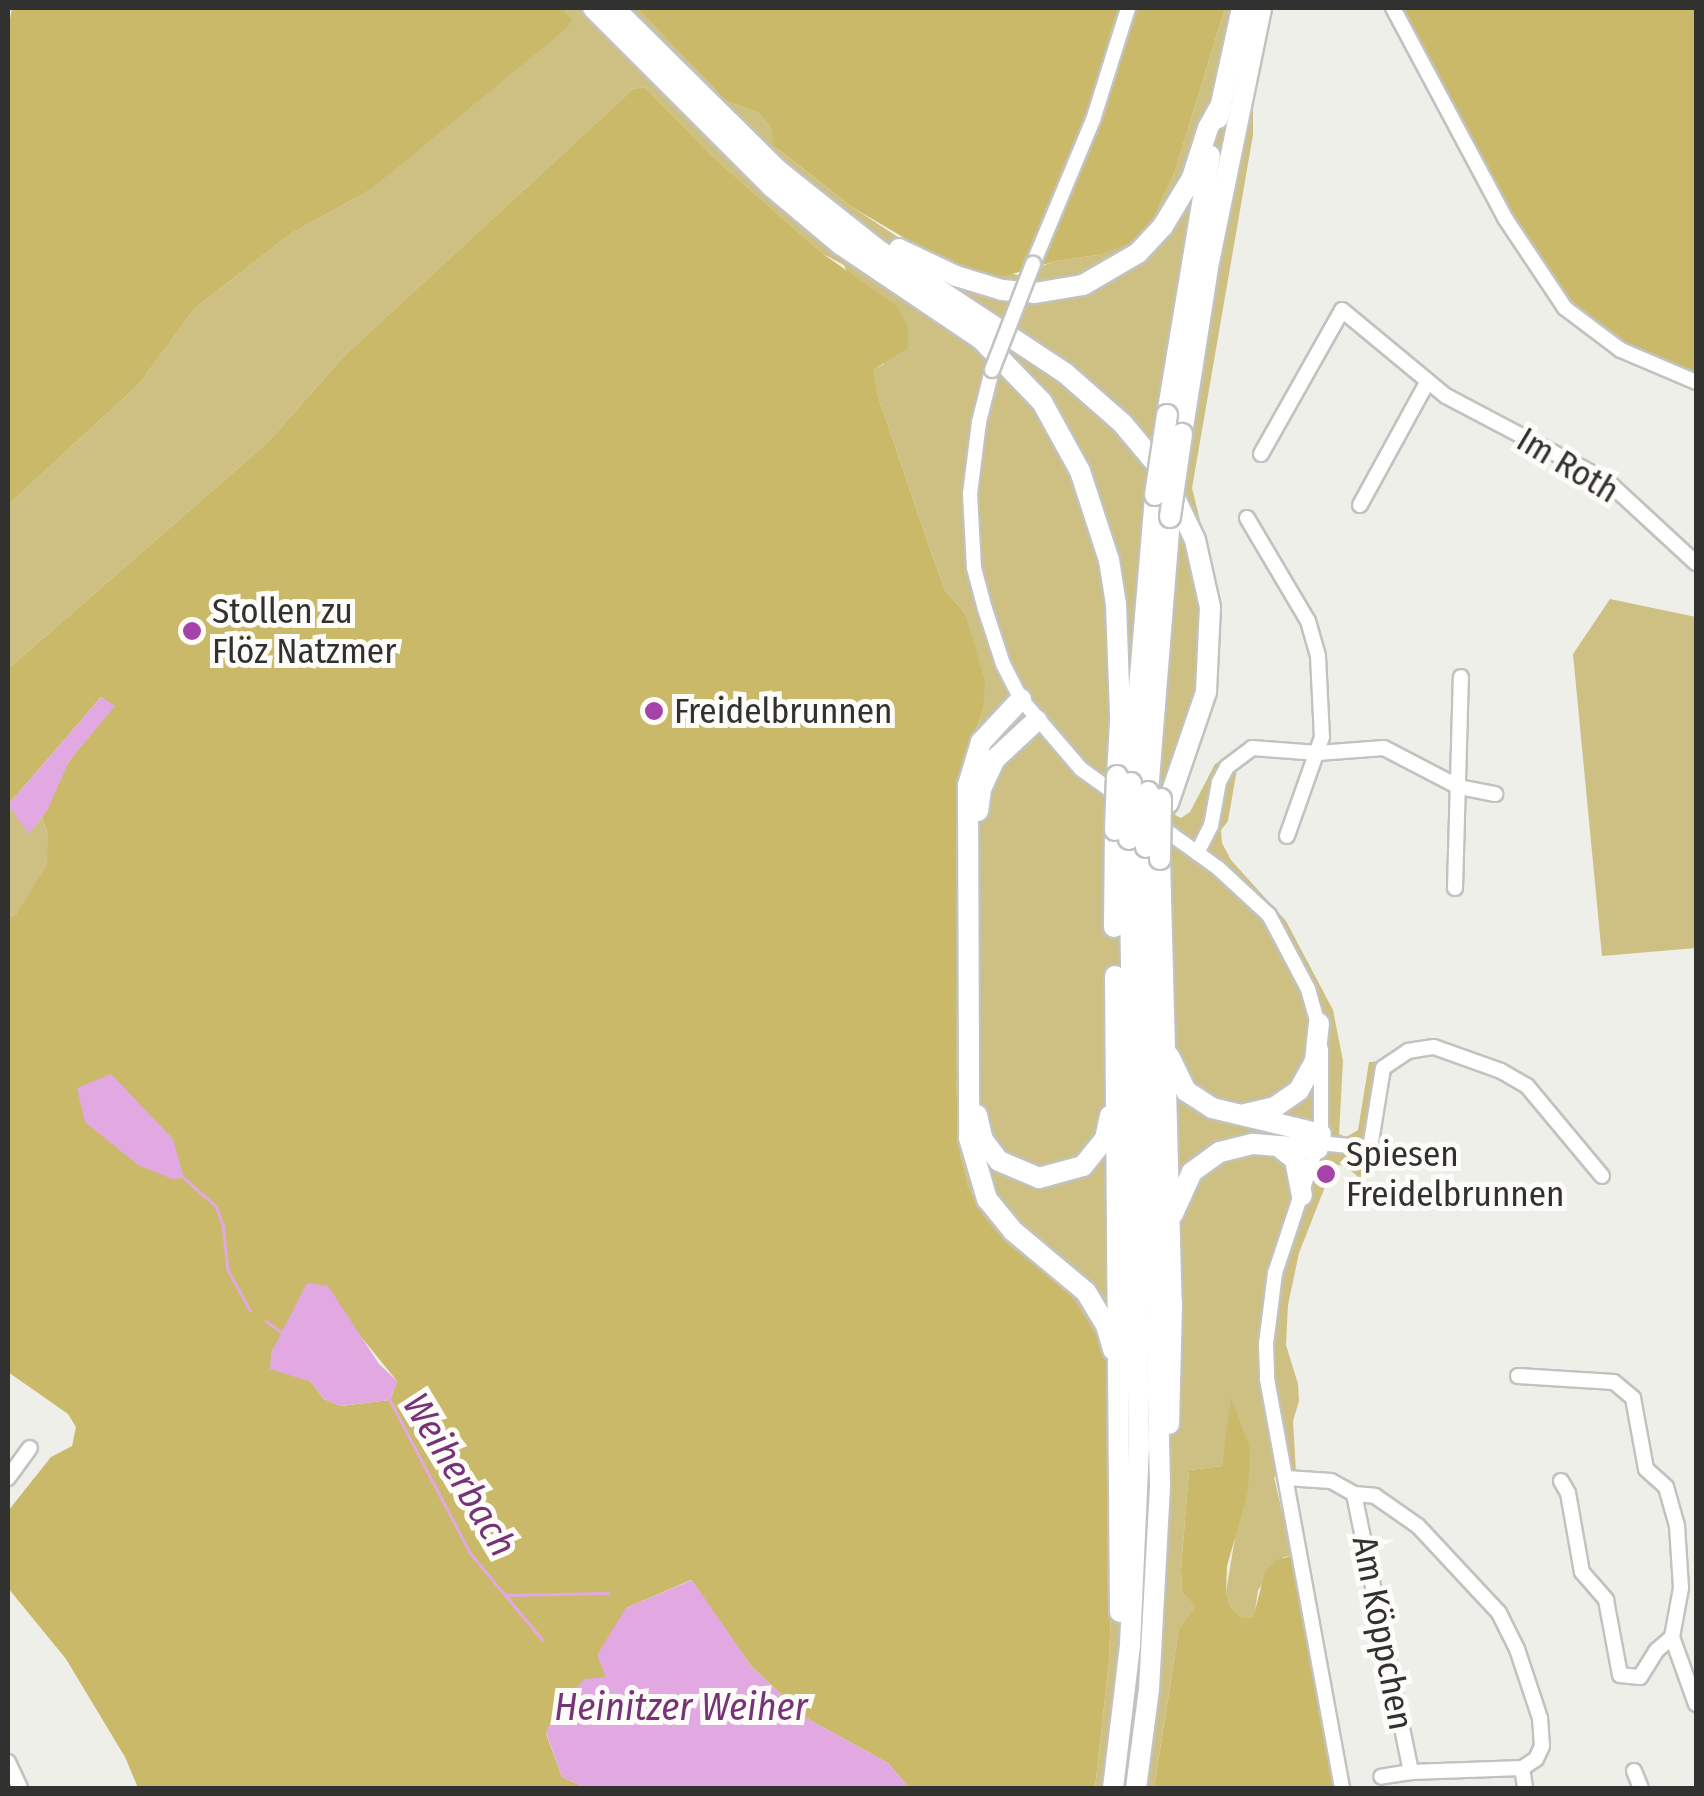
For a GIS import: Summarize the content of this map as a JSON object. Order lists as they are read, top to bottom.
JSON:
{
  "streets": {
    "street": ["Im Roth", "Am Köppchen"]
  },
  "water": ["Weiherbach", "Heinitzer Weiher"],
  "places": ["Stollen zu Flöz Natzmer", "Freidelbrunnen", "Spiesen Freidelbrunnen"]
}
